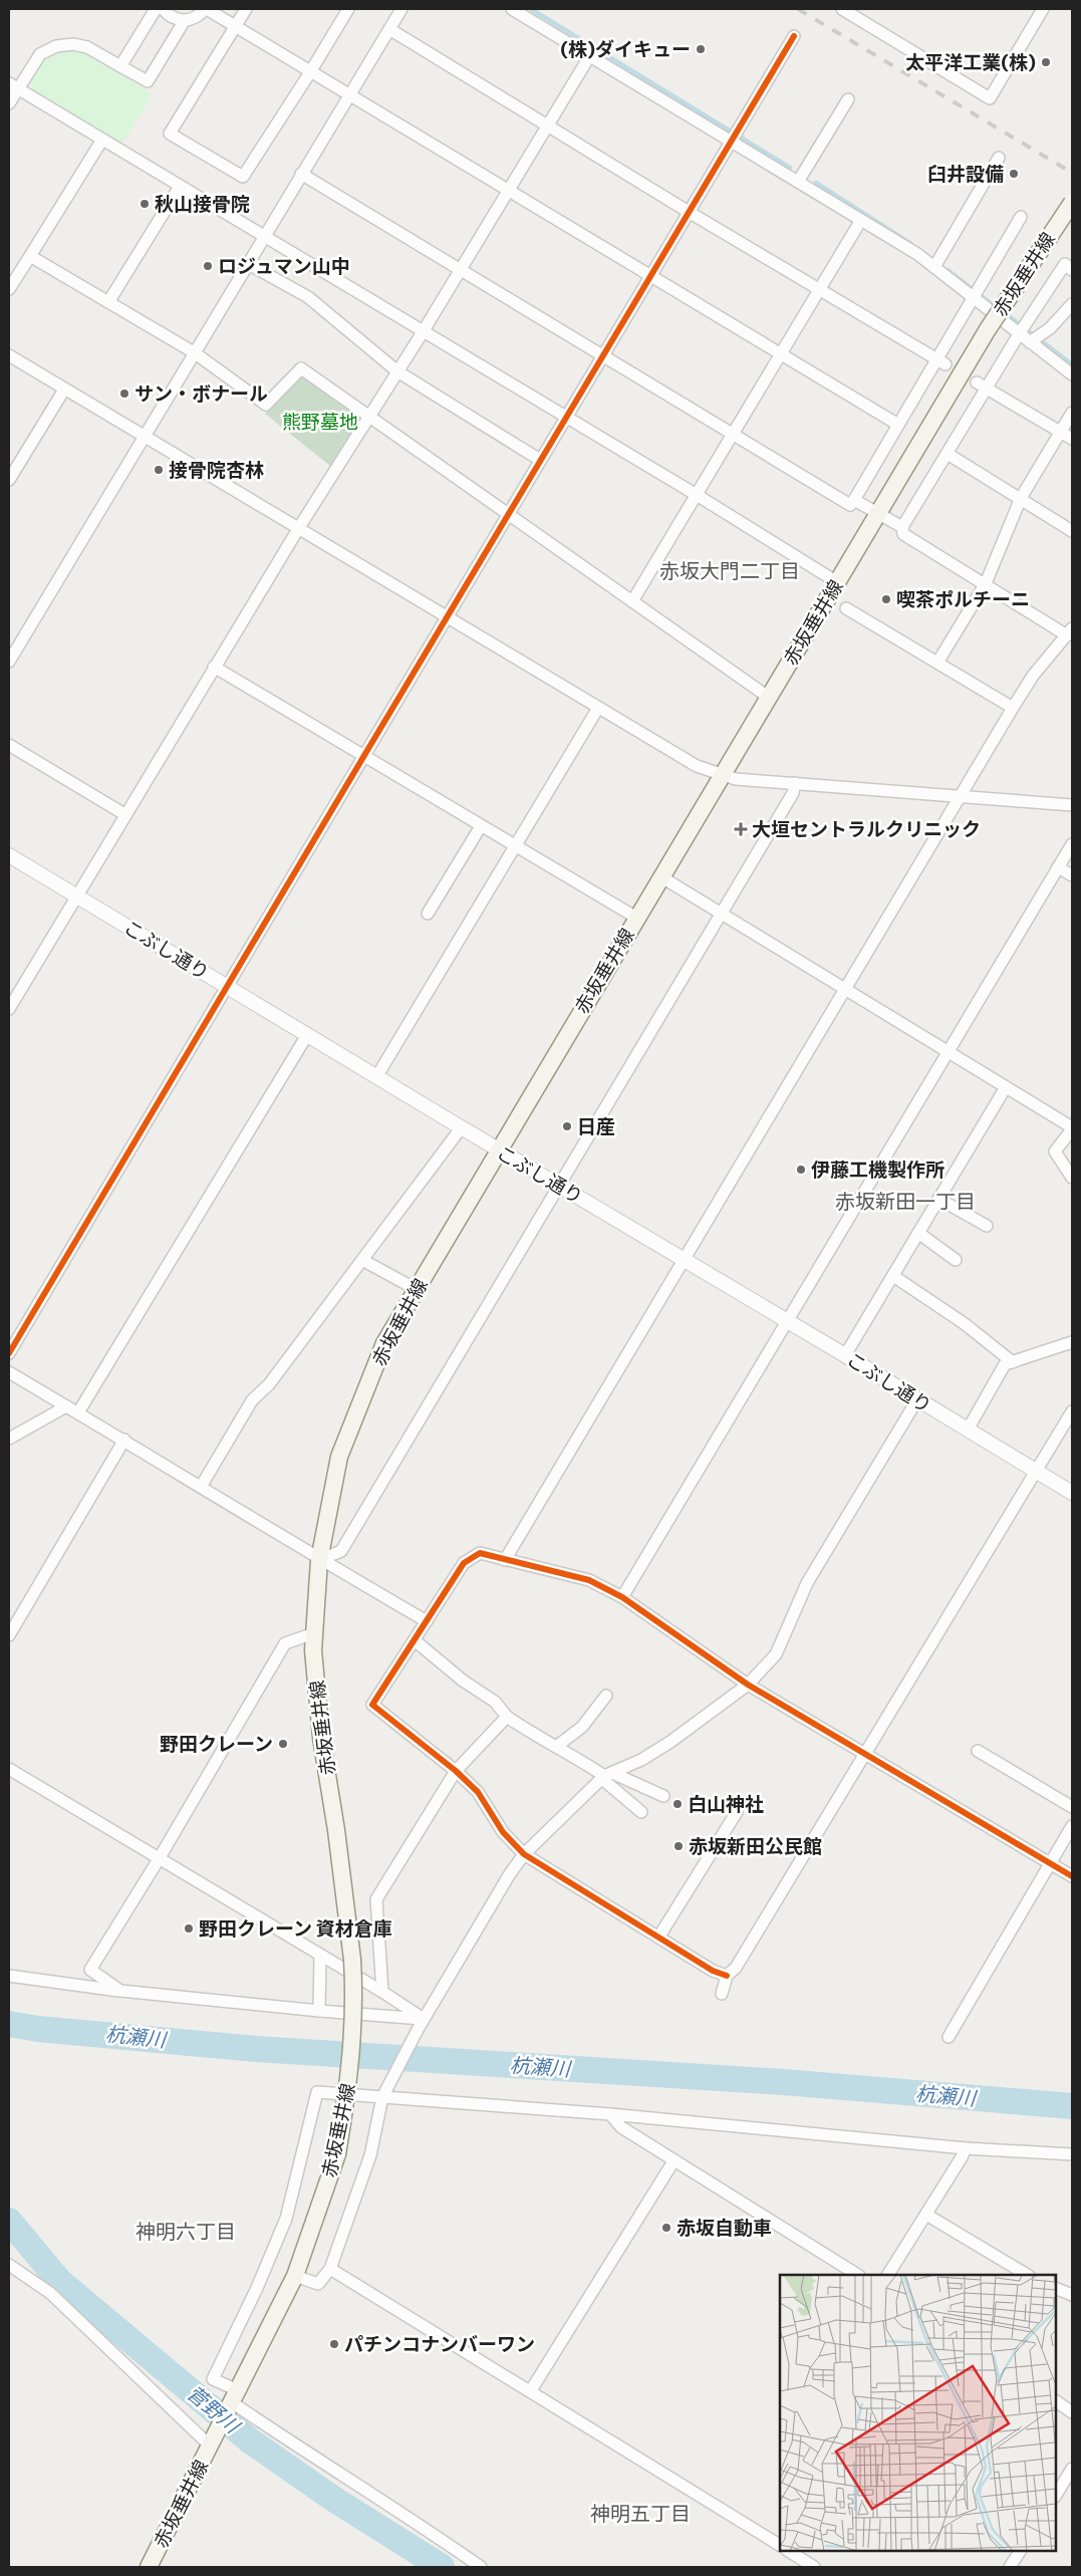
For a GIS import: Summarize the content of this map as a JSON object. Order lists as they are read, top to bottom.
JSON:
{
  "streets": {
    "main road": ["赤坂垂井線"],
    "street": ["こぶし通り"]
  },
  "crossings": [
    ["赤坂垂井線", "こぶし通り"]
  ],
  "districts": [
    "赤坂大門二丁目",
    "赤坂新田一丁目",
    "神明六丁目",
    "神明五丁目"
  ],
  "water": ["杭瀬川", "菅野川"],
  "parks": ["熊野墓地"],
  "places": {
    "other": [
      "(株)ダイキュー",
      "太平洋工業(株)",
      "臼井設備",
      "秋山接骨院",
      "ロジュマン山中",
      "サン・ボナール",
      "接骨院杏林",
      "喫茶ポルチーニ",
      "日産",
      "伊藤工機製作所",
      "野田クレーン",
      "白山神社",
      "赤坂新田公民館",
      "野田クレーン 資材倉庫",
      "赤坂自動車",
      "パチンコナンバーワン"
    ],
    "health": ["大垣セントラルクリニック"]
  }
}
